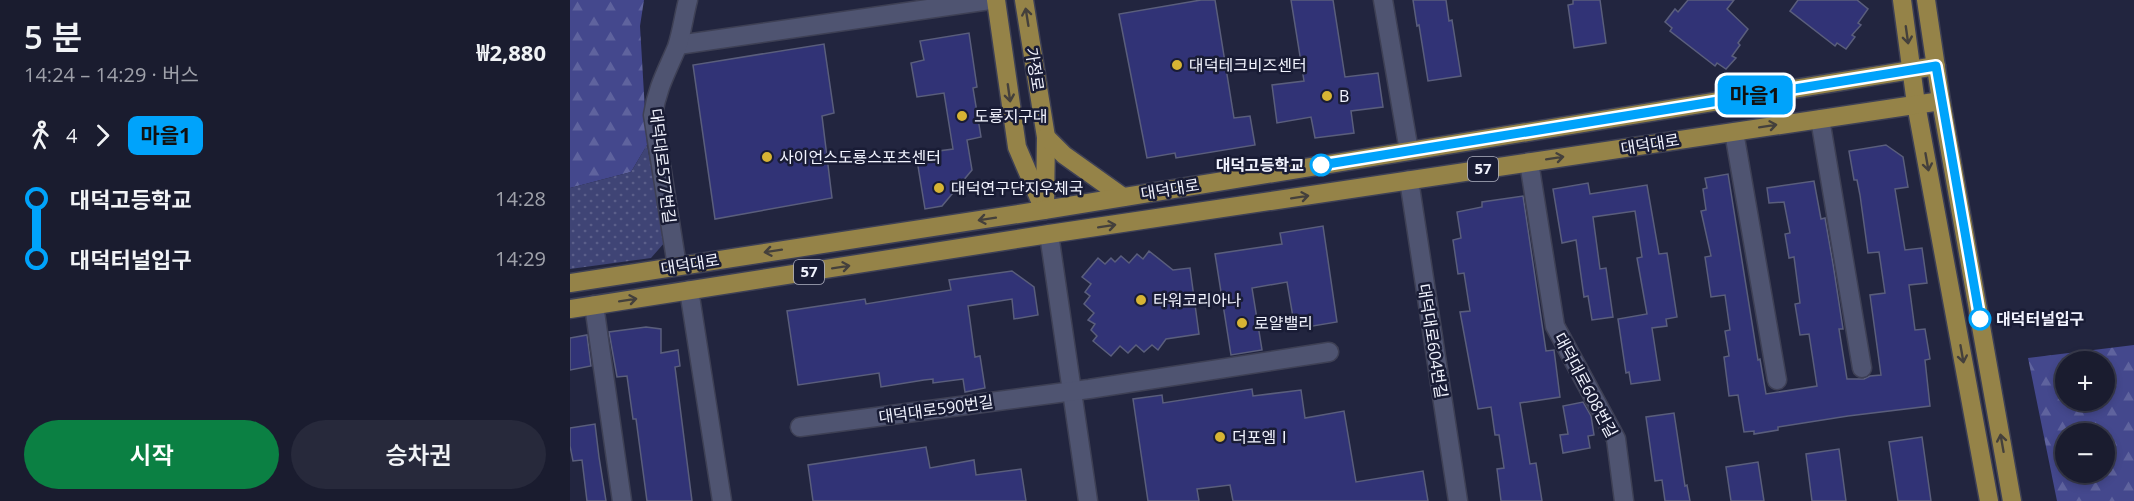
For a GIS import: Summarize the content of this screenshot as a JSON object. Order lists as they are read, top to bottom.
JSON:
{
  "streets": {
    "main road": ["가정로", "대덕대로", "57"],
    "street": [
      "대덕대로577번길",
      "대덕대로604번길",
      "대덕대로608번길",
      "대덕대로590번길"
    ]
  },
  "crossings": [
    ["가정로", "대덕대로"],
    ["대덕대로", "대덕대로577번길"],
    ["대덕대로", "대덕대로604번길"],
    ["대덕대로", "대덕대로608번길"]
  ],
  "places": [
    "대덕테크비즈센터",
    "B",
    "도룡지구대",
    "사이언스도룡스포츠센터",
    "대덕고등학교",
    "대덕연구단지우체국",
    "타워코리아나",
    "대덕터널입구",
    "로얄밸리",
    "더포엠Ⅰ"
  ],
  "lines": ["bus line 마을1"],
  "page": {
    "heading": ["5 분", "14:24 – 14:29 · 버스", "₩2,880"],
    "on_map": "마을1",
    "legs": ["4", "마을1"],
    "list": [
      {
        "name": "대덕고등학교",
        "value": "14:28"
      },
      {
        "name": "대덕터널입구",
        "value": "14:29"
      }
    ],
    "map_buttons": ["+", "−"],
    "buttons": ["시작", "승차권"]
  }
}
